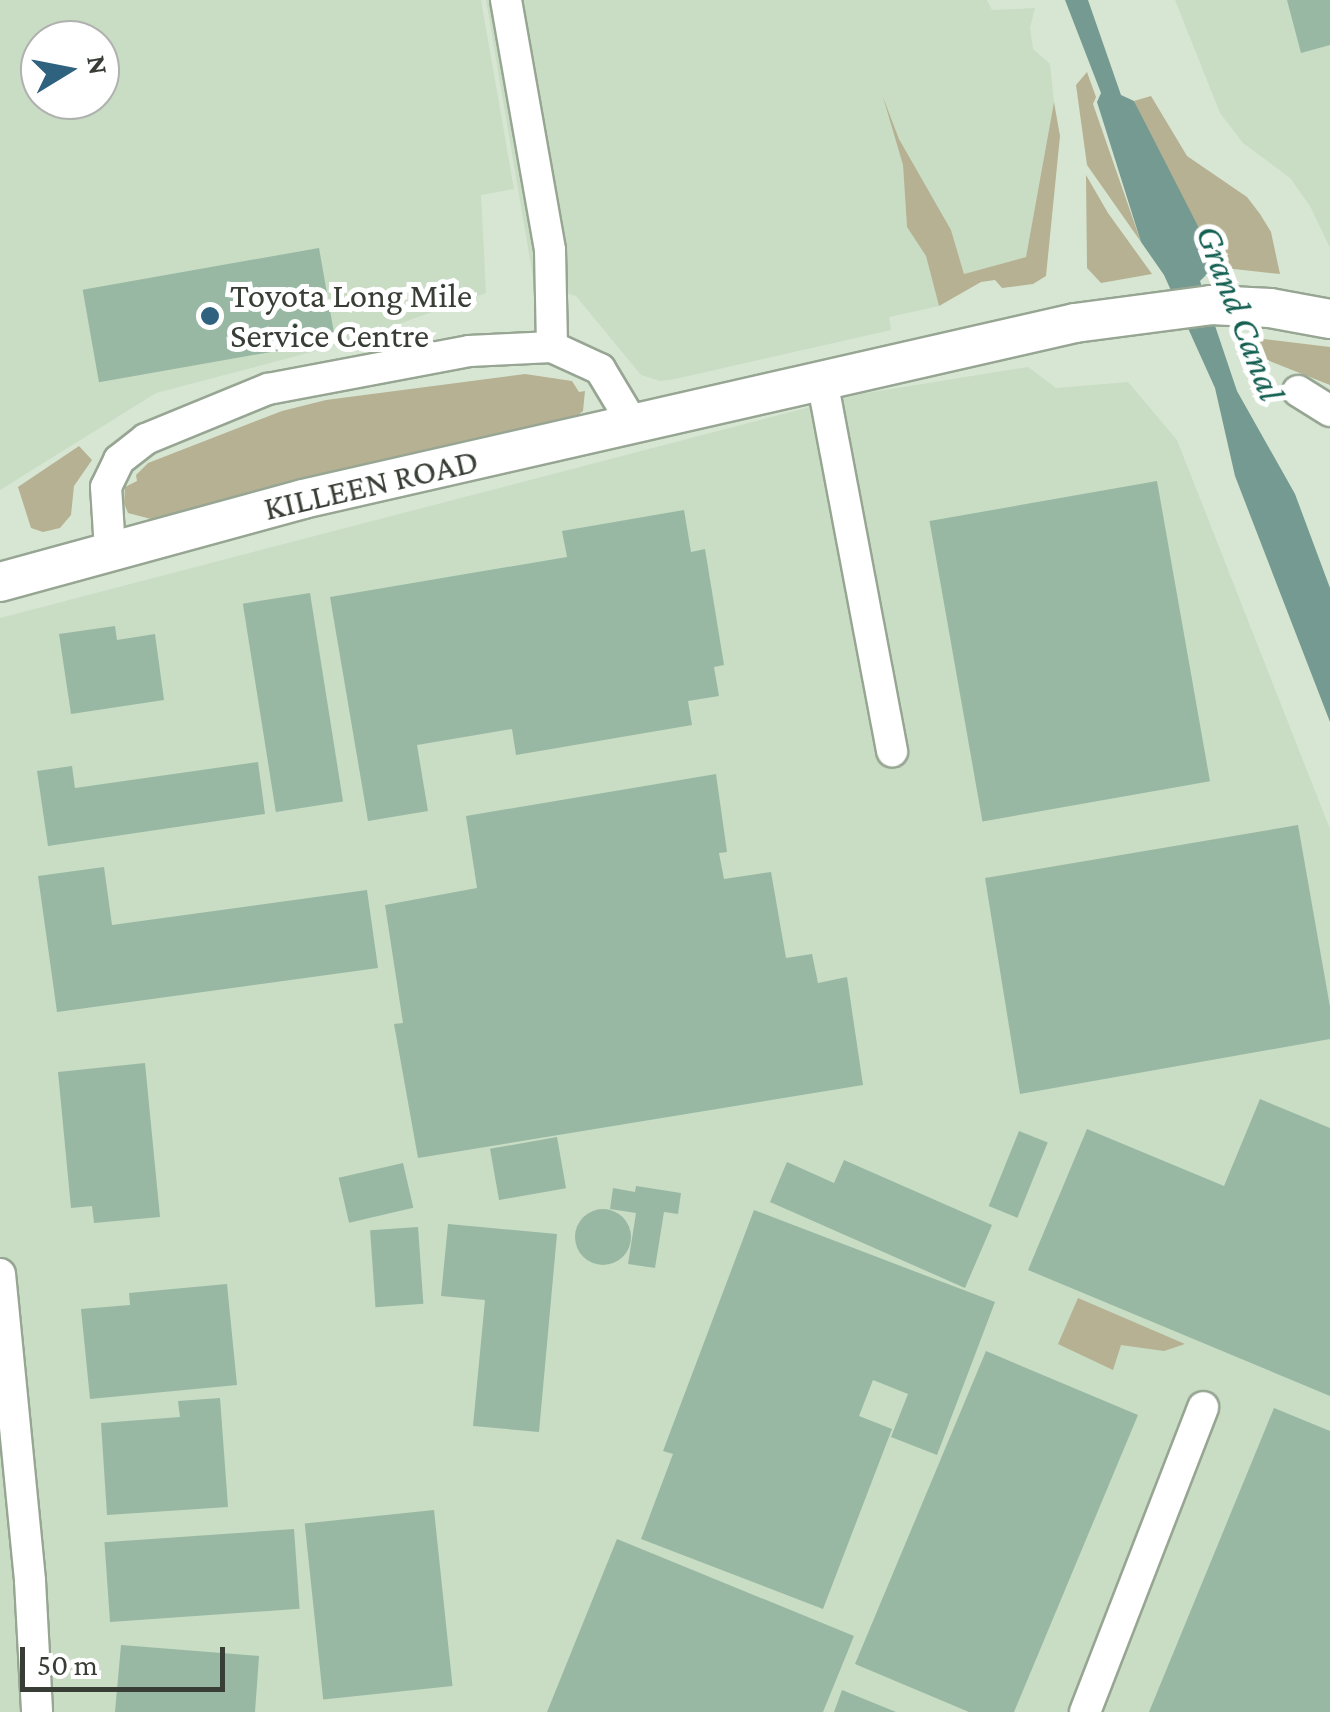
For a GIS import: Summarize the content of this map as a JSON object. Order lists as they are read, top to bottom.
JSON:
{
  "streets": {
    "street": ["KILLEEN ROAD"]
  },
  "water": ["Grand Canal"],
  "places": ["Toyota Long Mile Service Centre"],
  "scale_bar": "50 m",
  "north": "right"
}
